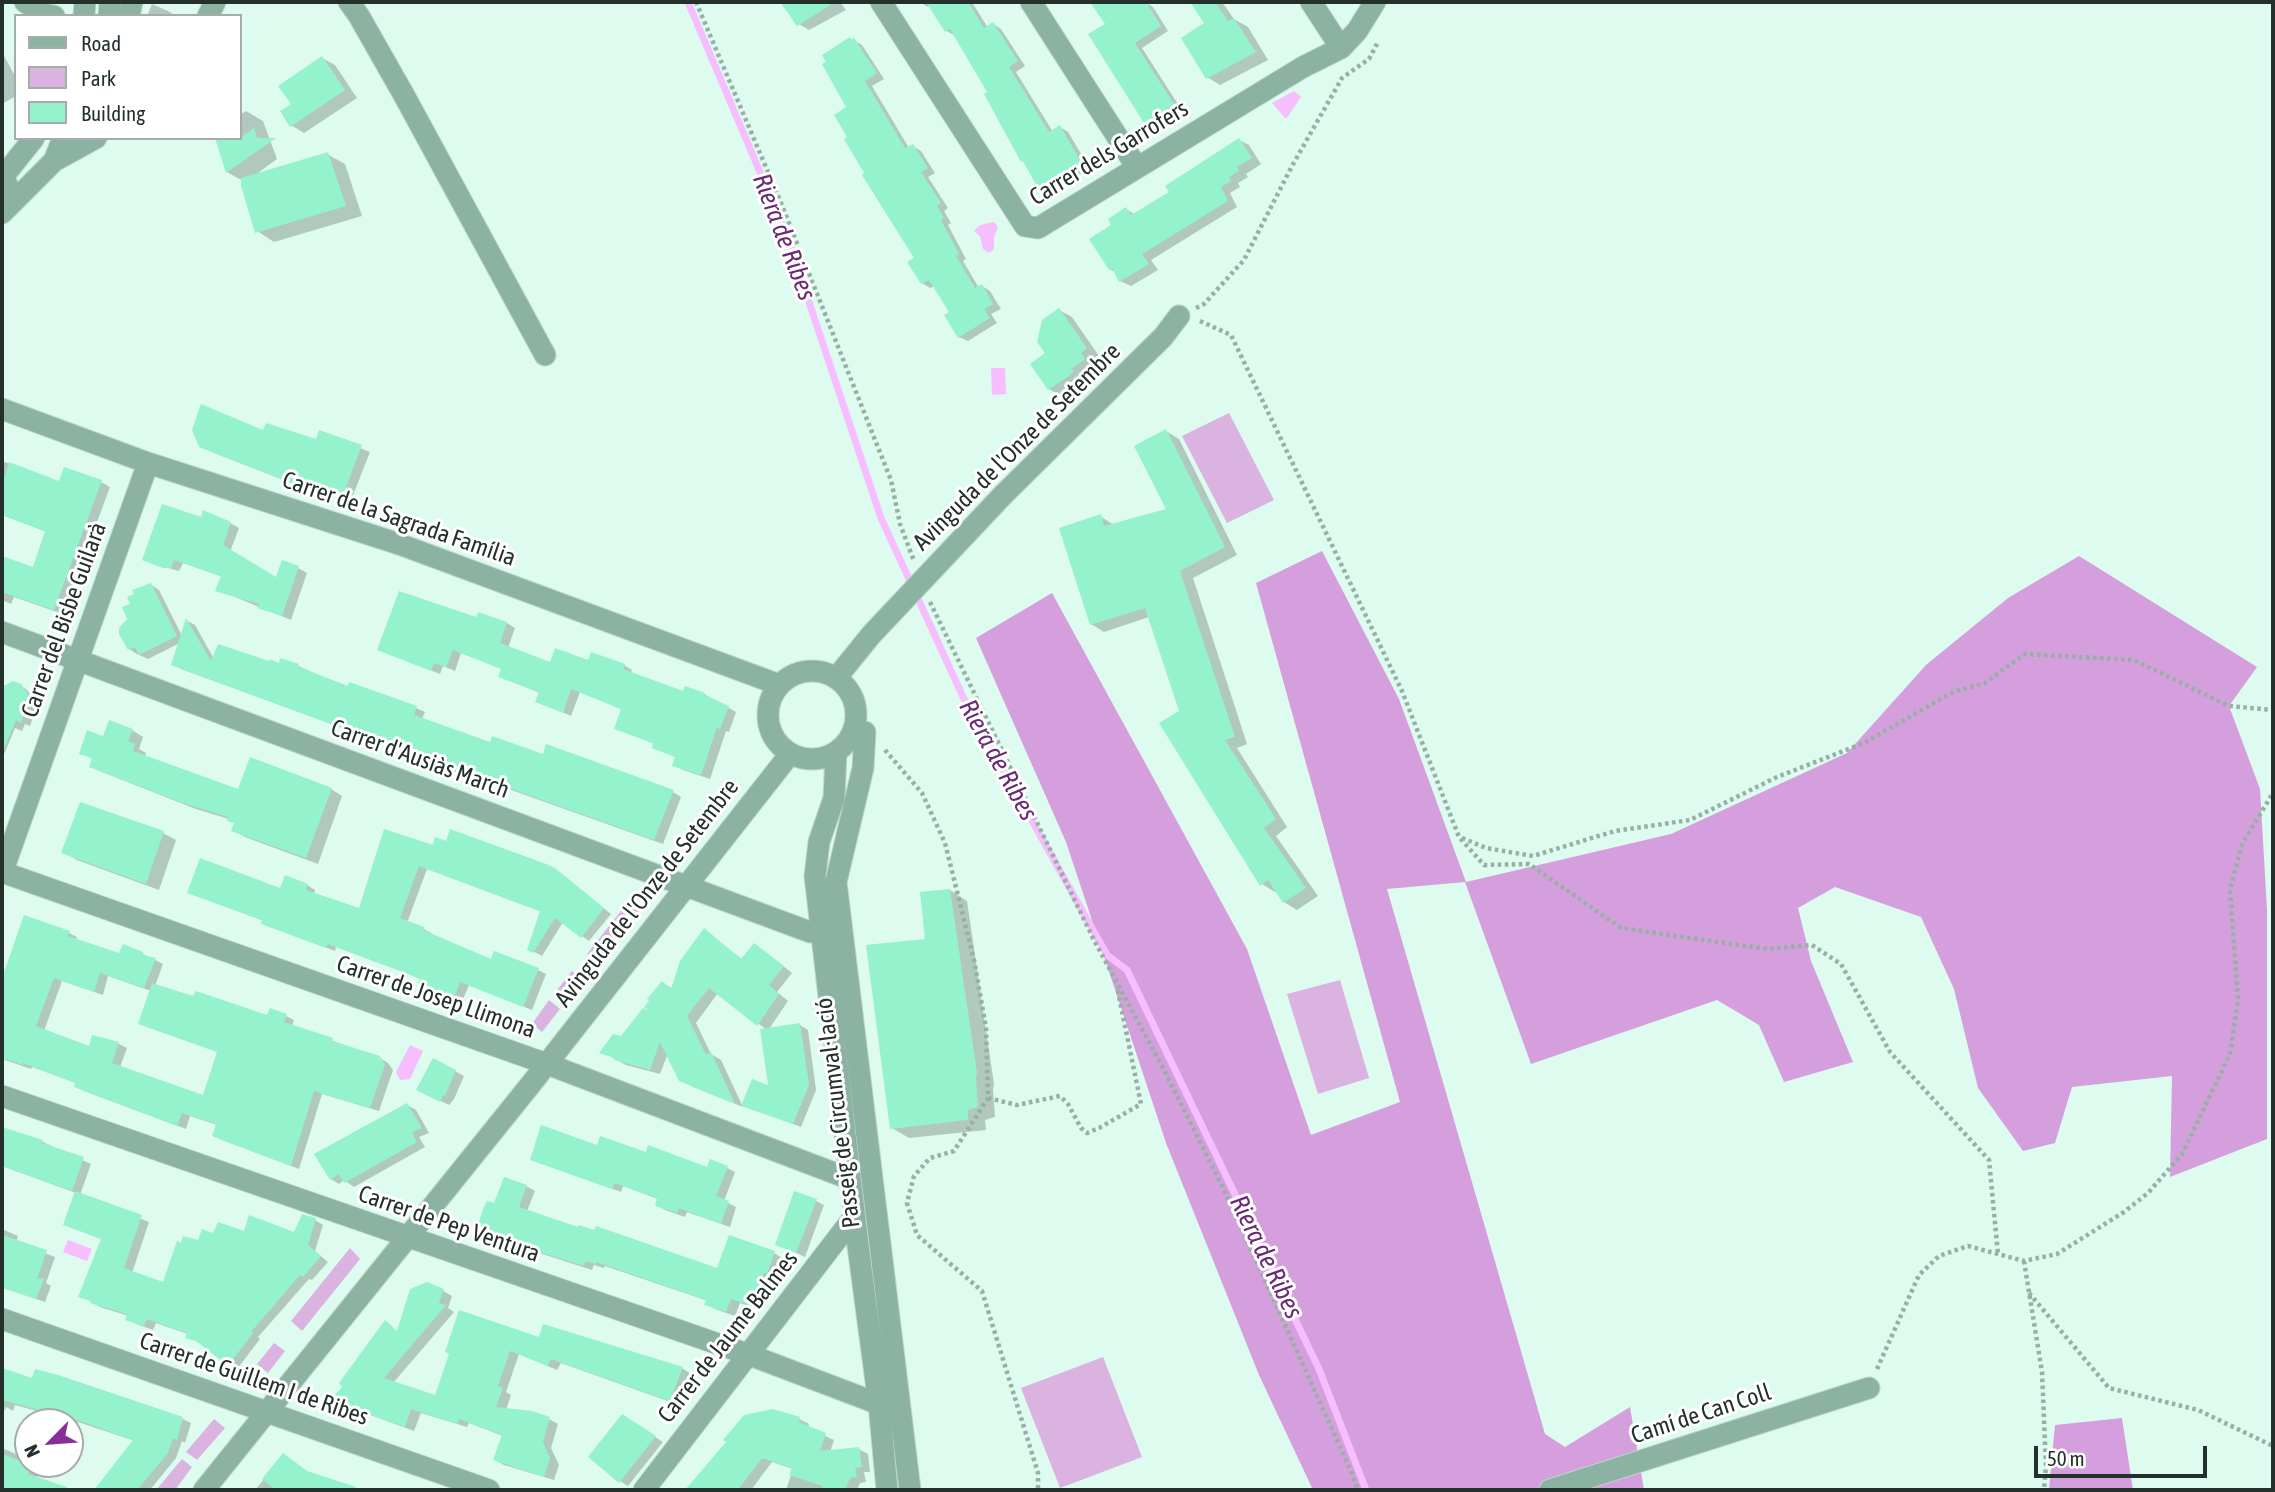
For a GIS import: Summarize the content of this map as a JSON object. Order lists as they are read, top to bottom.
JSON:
{
  "streets": {
    "street": [
      "Carrer dels Garrofers",
      "Avinguda de l'Onze de Setembre",
      "Carrer de la Sagrada Família",
      "Carrer del Bisbe Guilarà",
      "Carrer d'Ausiàs March",
      "Carrer de Josep Llimona",
      "Passeig de Circumval·lació",
      "Carrer de Pep Ventura",
      "Carrer de Jaume Balmes",
      "Carrer de Guillem I de Ribes",
      "Camí de Can Coll"
    ]
  },
  "crossings": [
    ["Avinguda de l'Onze de Setembre", "Carrer de la Sagrada Família"],
    ["Avinguda de l'Onze de Setembre", "Carrer d'Ausiàs March"],
    ["Avinguda de l'Onze de Setembre", "Carrer de Josep Llimona"],
    ["Avinguda de l'Onze de Setembre", "Passeig de Circumval·lació"],
    ["Avinguda de l'Onze de Setembre", "Carrer de Pep Ventura"],
    ["Avinguda de l'Onze de Setembre", "Carrer de Guillem I de Ribes"],
    ["Carrer de la Sagrada Família", "Carrer del Bisbe Guilarà"],
    ["Carrer de la Sagrada Família", "Passeig de Circumval·lació"],
    ["Carrer del Bisbe Guilarà", "Carrer d'Ausiàs March"],
    ["Carrer del Bisbe Guilarà", "Carrer de Josep Llimona"],
    ["Carrer d'Ausiàs March", "Passeig de Circumval·lació"],
    ["Carrer de Josep Llimona", "Passeig de Circumval·lació"],
    ["Passeig de Circumval·lació", "Carrer de Pep Ventura"],
    ["Passeig de Circumval·lació", "Carrer de Jaume Balmes"],
    ["Carrer de Pep Ventura", "Carrer de Jaume Balmes"]
  ],
  "water": ["Riera de Ribes"],
  "legend": ["Road", "Park", "Building"],
  "scale_bar": "50 m",
  "north": "bottom left"
}
